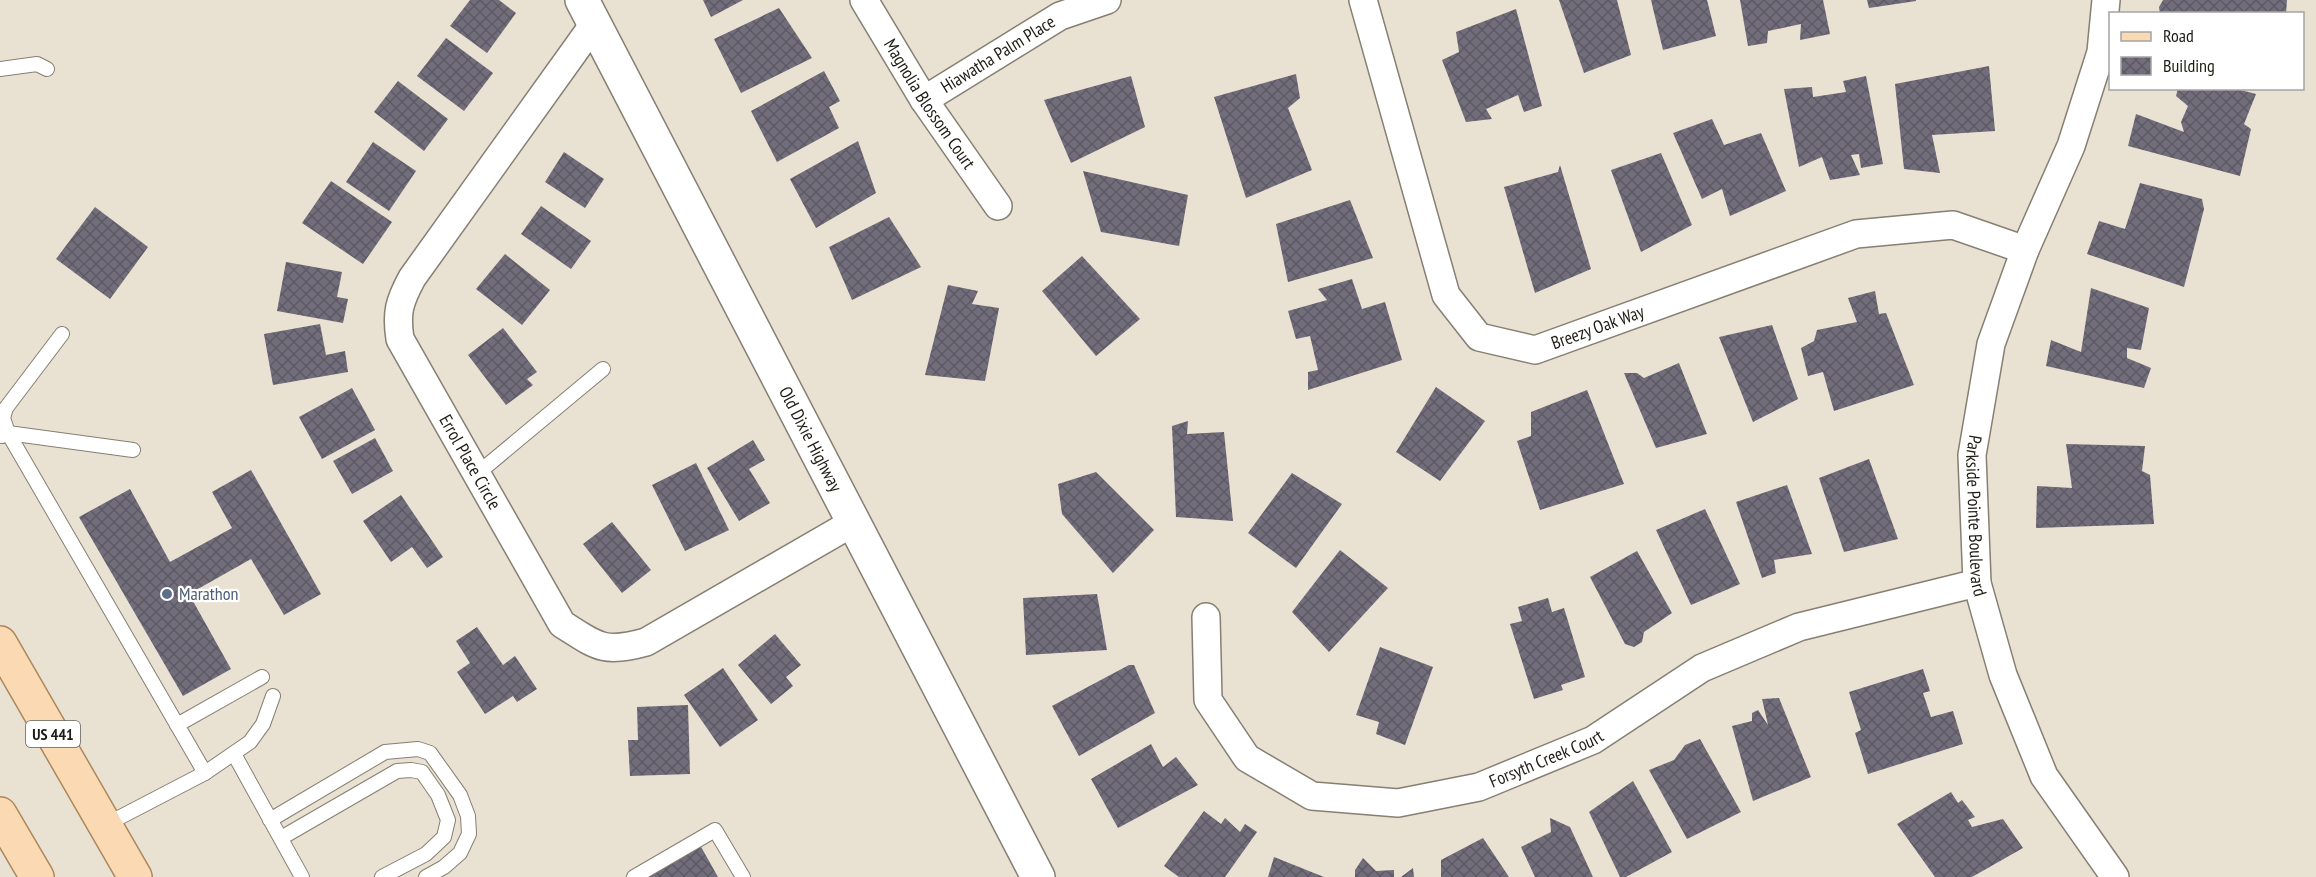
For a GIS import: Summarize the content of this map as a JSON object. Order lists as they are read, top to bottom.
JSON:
{
  "streets": {
    "main road": ["US 441"],
    "street": [
      "Hiawatha Palm Place",
      "Magnolia Blossom Court",
      "Breezy Oak Way",
      "Old Dixie Highway",
      "Errol Place Circle",
      "Parkside Pointe Boulevard",
      "Forsyth Creek Court"
    ]
  },
  "crossings": [
    ["Hiawatha Palm Place", "Magnolia Blossom Court"],
    ["Breezy Oak Way", "Parkside Pointe Boulevard"],
    ["Old Dixie Highway", "Errol Place Circle"],
    ["Parkside Pointe Boulevard", "Forsyth Creek Court"]
  ],
  "places": ["Marathon"],
  "legend": ["Road", "Building"]
}
